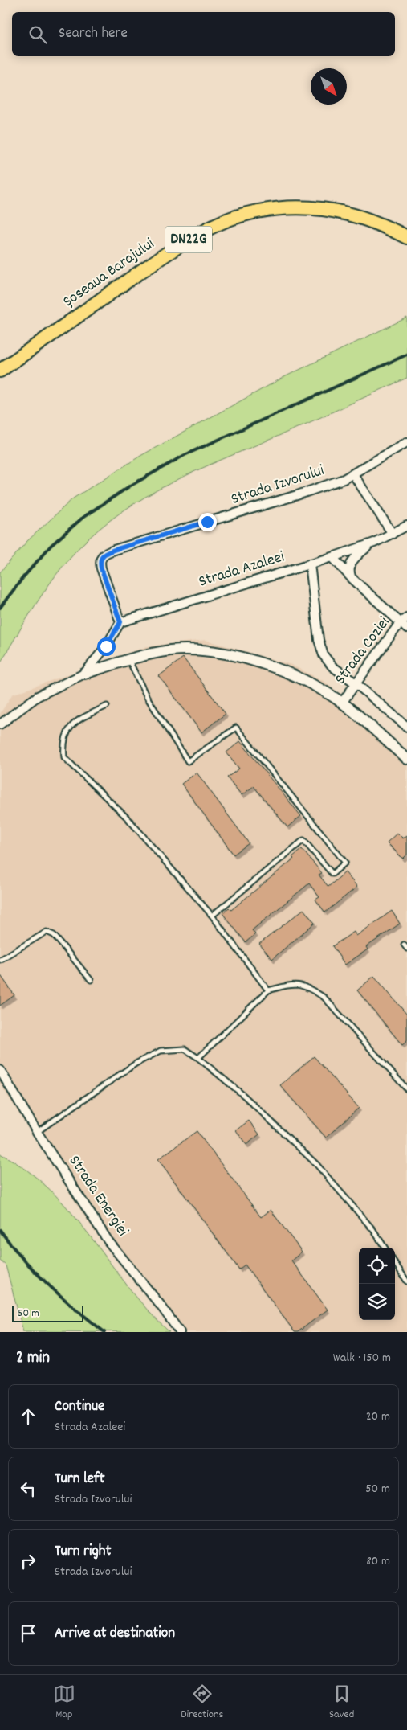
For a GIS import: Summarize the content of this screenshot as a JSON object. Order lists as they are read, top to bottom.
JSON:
{
  "streets": {
    "highway": ["DN22G", "Șoseaua Barajului"],
    "street": [
      "Strada Izvorului",
      "Strada Azaleei",
      "Strada Coziei",
      "Strada Energiei"
    ]
  },
  "crossings": [
    ["Strada Izvorului", "Strada Azaleei"]
  ],
  "scale_bar": "50 m",
  "north": "bottom right",
  "page": {
    "search": "Search here",
    "scale": "50 m",
    "heading": ["2 min", "Walk · 150 m"],
    "list": [
      ["Continue", "Strada Azaleei", "20 m"],
      ["Turn left", "Strada Izvorului", "50 m"],
      ["Turn right", "Strada Izvorului", "80 m"],
      "Arrive at destination"
    ],
    "nav": ["Map", "Directions", "Saved"]
  }
}
